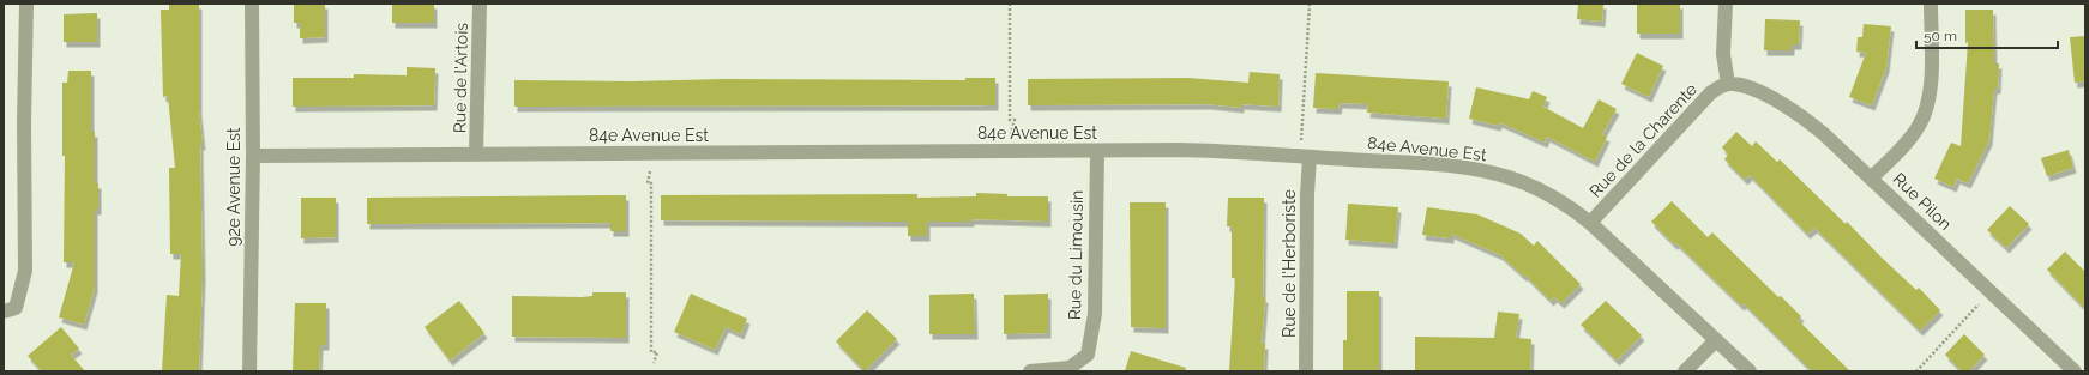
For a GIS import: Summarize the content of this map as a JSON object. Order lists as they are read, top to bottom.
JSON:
{
  "streets": {
    "street": [
      "Rue de l'Artois",
      "84e Avenue Est",
      "Rue de la Charente",
      "92e Avenue Est",
      "Rue Pilon",
      "Rue du Limousin",
      "Rue de l'Herboriste"
    ]
  },
  "crossings": [
    ["Rue de l'Artois", "84e Avenue Est"],
    ["84e Avenue Est", "Rue de la Charente"],
    ["84e Avenue Est", "92e Avenue Est"],
    ["84e Avenue Est", "Rue du Limousin"],
    ["84e Avenue Est", "Rue de l'Herboriste"],
    ["Rue de la Charente", "Rue Pilon"]
  ],
  "scale_bar": "50 m"
}
